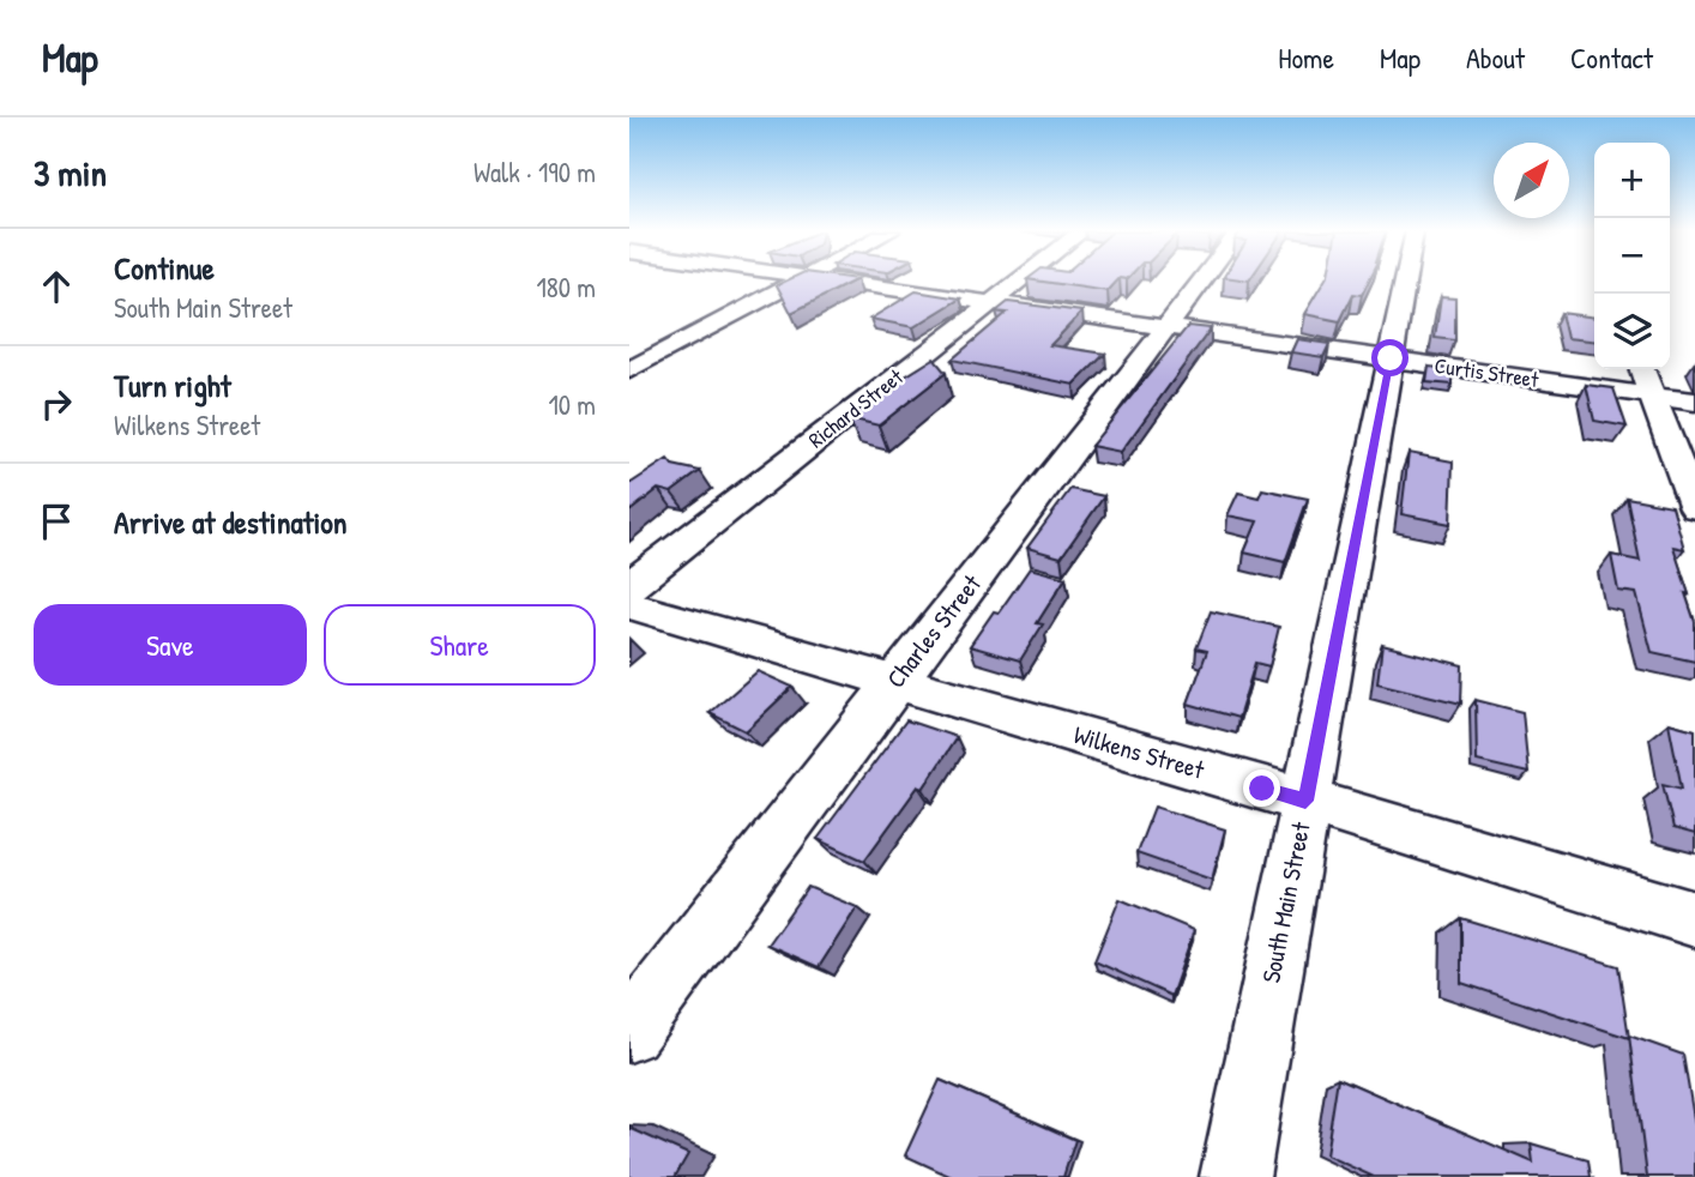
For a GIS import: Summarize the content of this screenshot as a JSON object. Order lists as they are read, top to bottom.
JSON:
{
  "streets": {
    "street": [
      "Curtis Street",
      "Richard Street",
      "Charles Street",
      "Wilkens Street",
      "South Main Street"
    ]
  },
  "crossings": [
    ["Curtis Street", "Richard Street"],
    ["Curtis Street", "Charles Street"],
    ["Curtis Street", "South Main Street"],
    ["Charles Street", "Wilkens Street"],
    ["Wilkens Street", "South Main Street"]
  ],
  "north": "top right",
  "page": {
    "header": "Map",
    "nav": [
      "Home",
      "Map",
      "About",
      "Contact"
    ],
    "heading": ["3 min", "Walk · 190 m"],
    "map_buttons": ["+", "−"],
    "list": [
      ["Continue", "South Main Street", "180 m"],
      ["Turn right", "Wilkens Street", "10 m"],
      "Arrive at destination"
    ],
    "buttons": ["Save", "Share"]
  }
}
